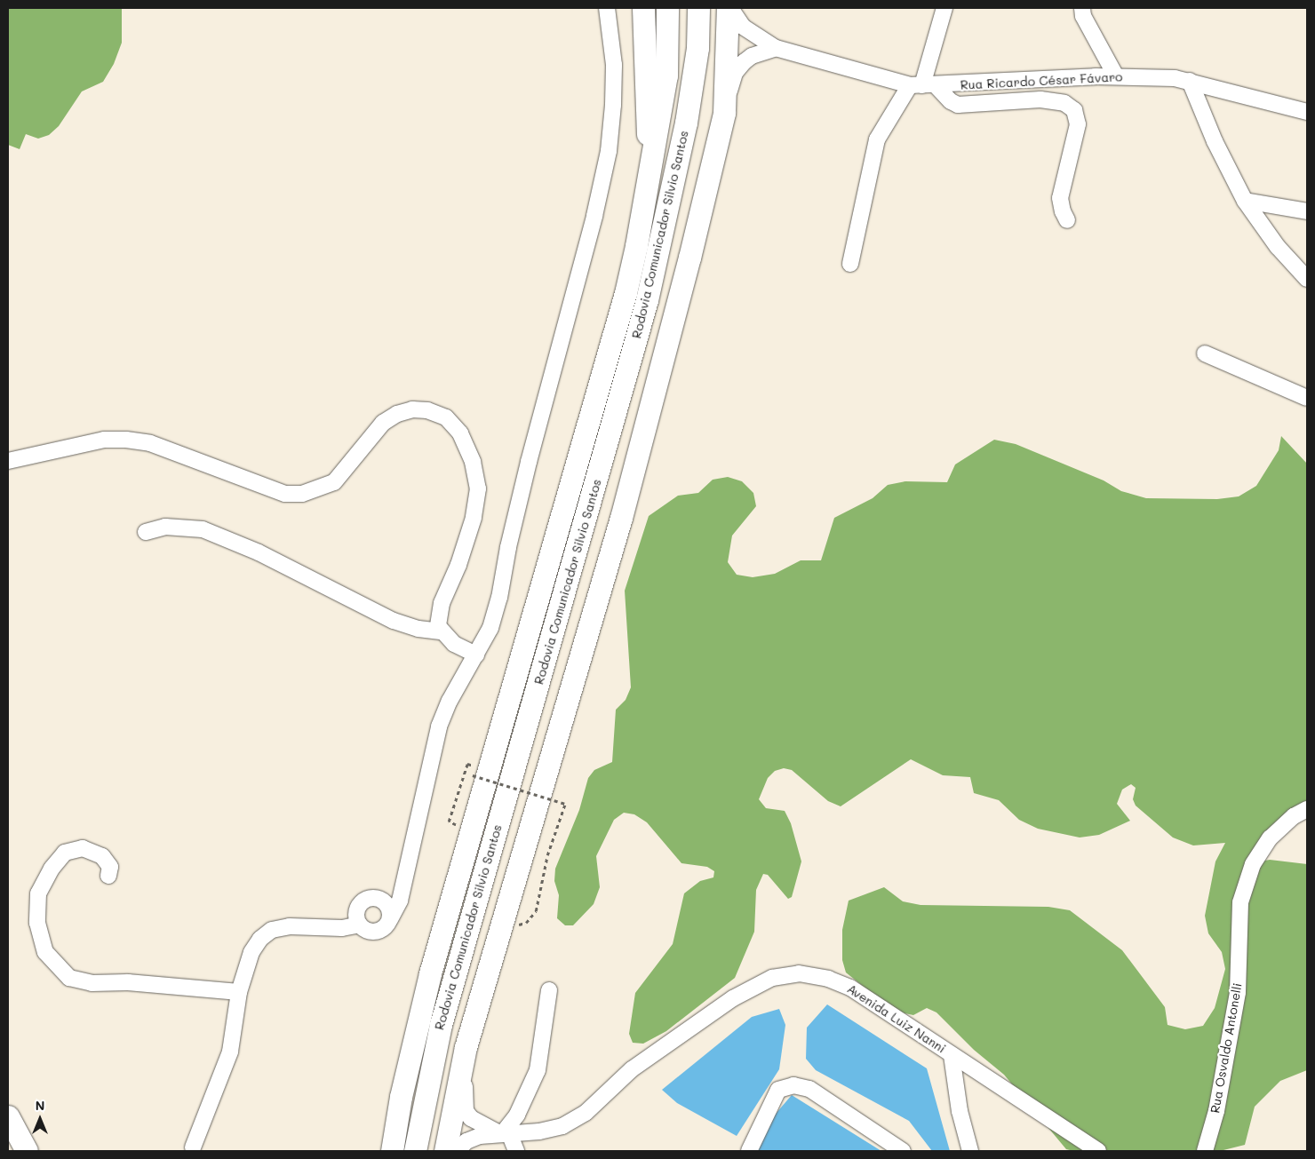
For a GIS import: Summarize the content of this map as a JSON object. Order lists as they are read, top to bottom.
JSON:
{
  "streets": {
    "highway": ["Rodovia Comunicador Silvio Santos"],
    "street": ["Rua Ricardo César Fávaro", "Avenida Luiz Nanni", "Rua Osvaldo Antonelli"]
  },
  "north": "top"
}
